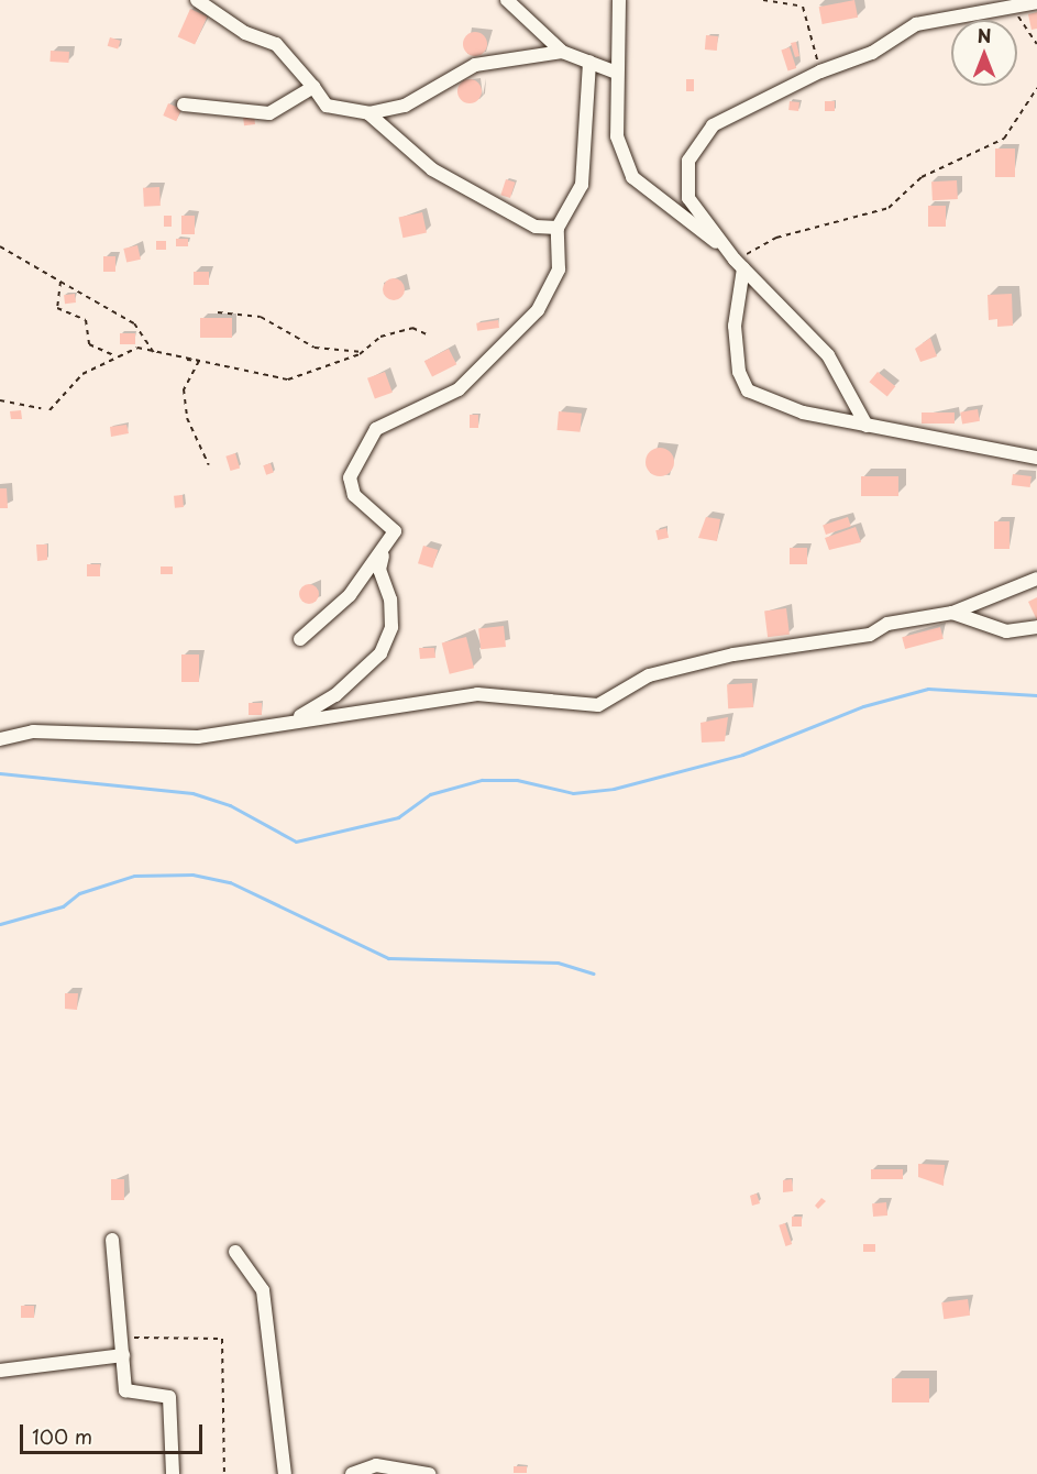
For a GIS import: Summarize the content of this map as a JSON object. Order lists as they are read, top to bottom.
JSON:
{
  "scale_bar": "100 m",
  "north": "top"
}
